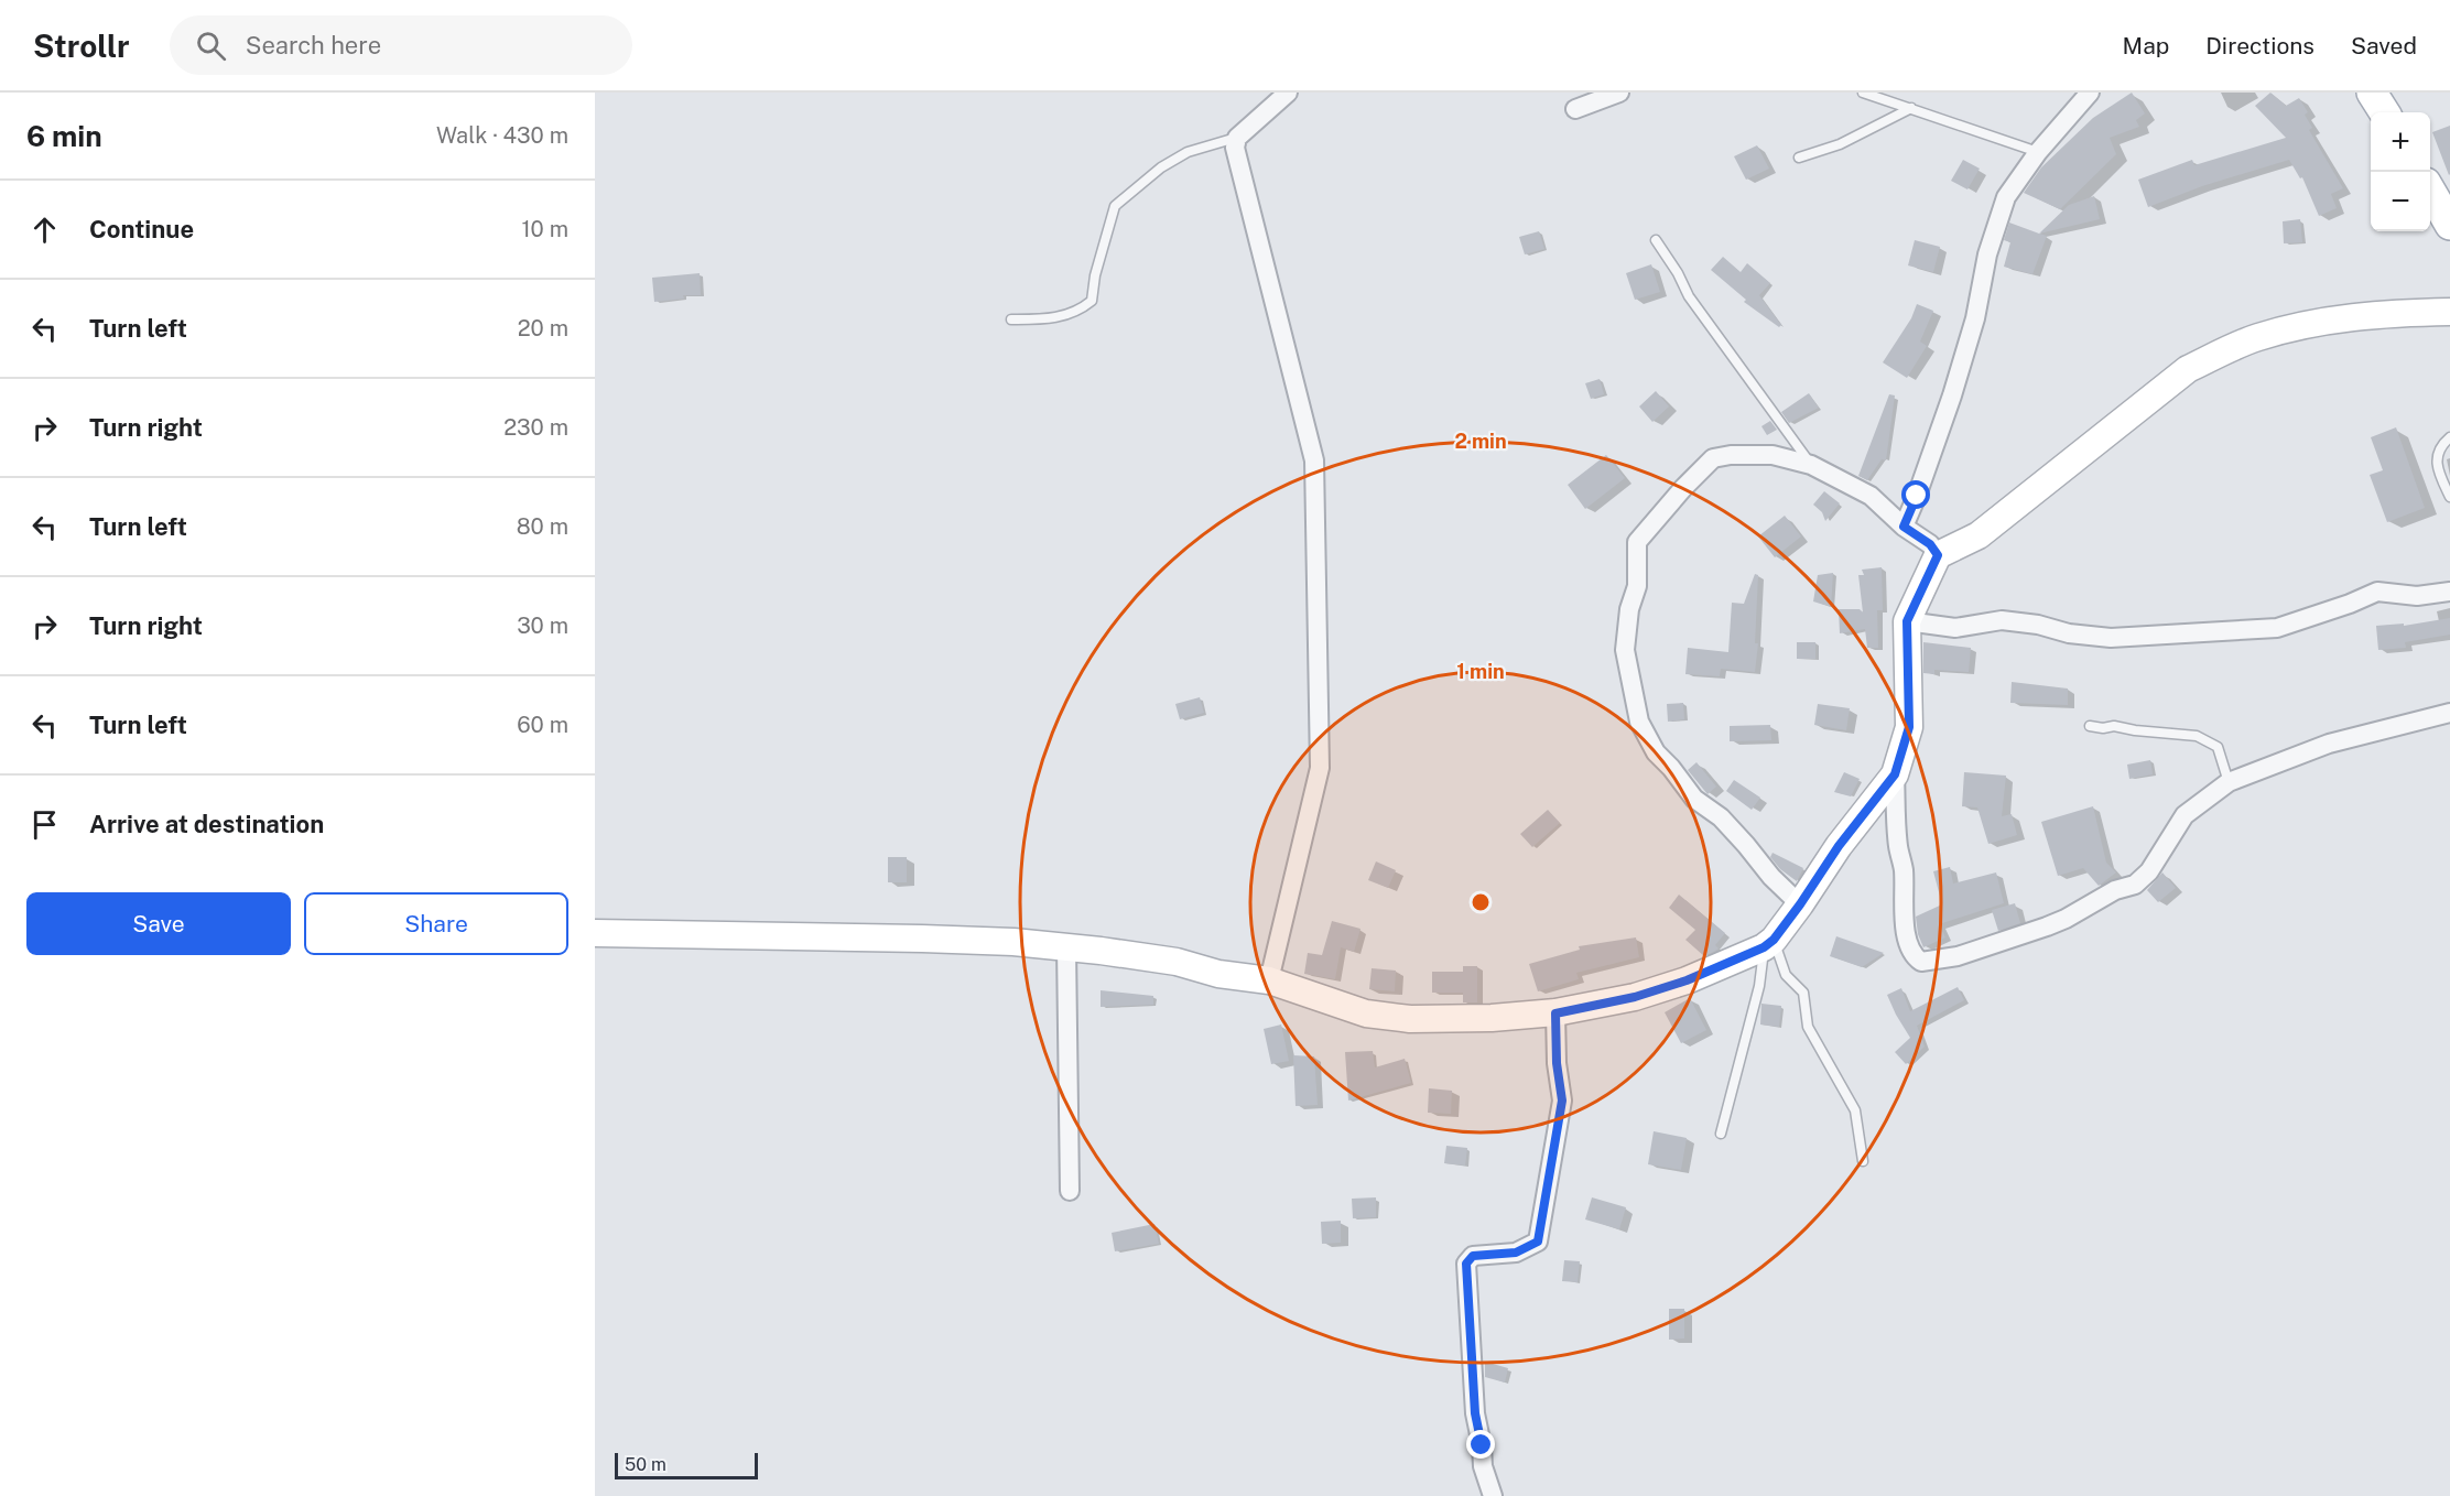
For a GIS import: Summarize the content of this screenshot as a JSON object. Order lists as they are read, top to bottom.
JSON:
{
  "scale_bar": "50 m",
  "page": {
    "header": "Strollr",
    "search": "Search here",
    "nav": ["Map", "Directions", "Saved"],
    "heading": ["6 min", "Walk · 430 m"],
    "map_buttons": ["+", "−"],
    "list": [
      ["Continue", "10 m"],
      ["Turn left", "20 m"],
      ["Turn right", "230 m"],
      ["Turn left", "80 m"],
      ["Turn right", "30 m"],
      ["Turn left", "60 m"],
      "Arrive at destination"
    ],
    "buttons": ["Save", "Share"],
    "scale": "50 m"
  },
  "rings": ["2 min", "1 min"]
}
